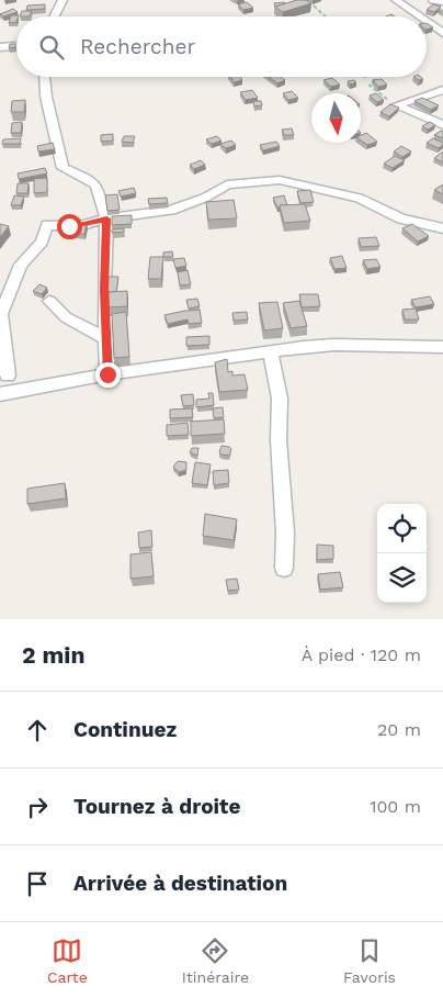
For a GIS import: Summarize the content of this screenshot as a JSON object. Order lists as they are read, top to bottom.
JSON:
{
  "north": "bottom",
  "page": {
    "search": "Rechercher",
    "heading": ["2 min", "À pied · 120 m"],
    "list": [
      ["Continuez", "20 m"],
      ["Tournez à droite", "100 m"],
      "Arrivée à destination"
    ],
    "nav": ["Carte", "Itinéraire", "Favoris"]
  }
}
